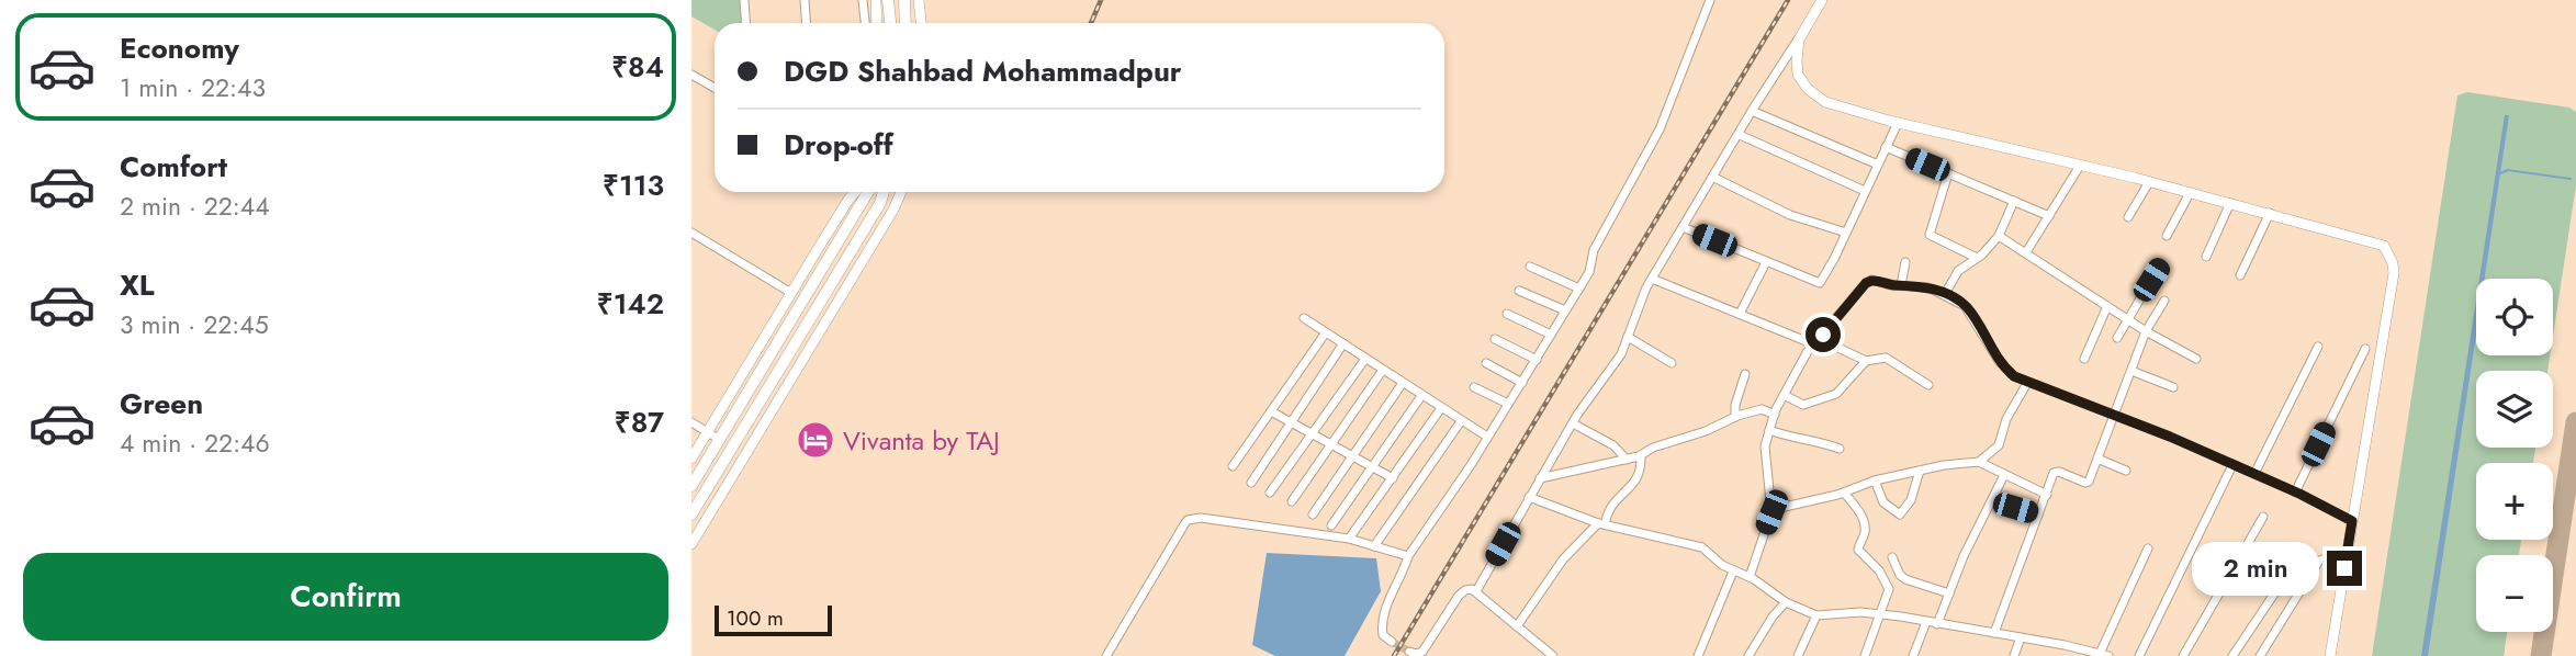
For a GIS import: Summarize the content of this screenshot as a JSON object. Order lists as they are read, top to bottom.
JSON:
{
  "places": {
    "hotel": ["Vivanta by TAJ"]
  },
  "scale_bar": "100 m",
  "page": {
    "list": [
      {
        "name": "Economy",
        "note": "1 min · 22:43",
        "value": "₹84"
      },
      {
        "name": "Comfort",
        "note": "2 min · 22:44",
        "value": "₹113"
      },
      {
        "name": "XL",
        "note": "3 min · 22:45",
        "value": "₹142"
      },
      {
        "name": "Green",
        "note": "4 min · 22:46",
        "value": "₹87"
      }
    ],
    "banner": ["DGD Shahbad Mohammadpur", "Drop-off"],
    "map_buttons": ["+", "−"],
    "buttons": "Confirm",
    "bubble": "2 min",
    "scale": "100 m"
  }
}
